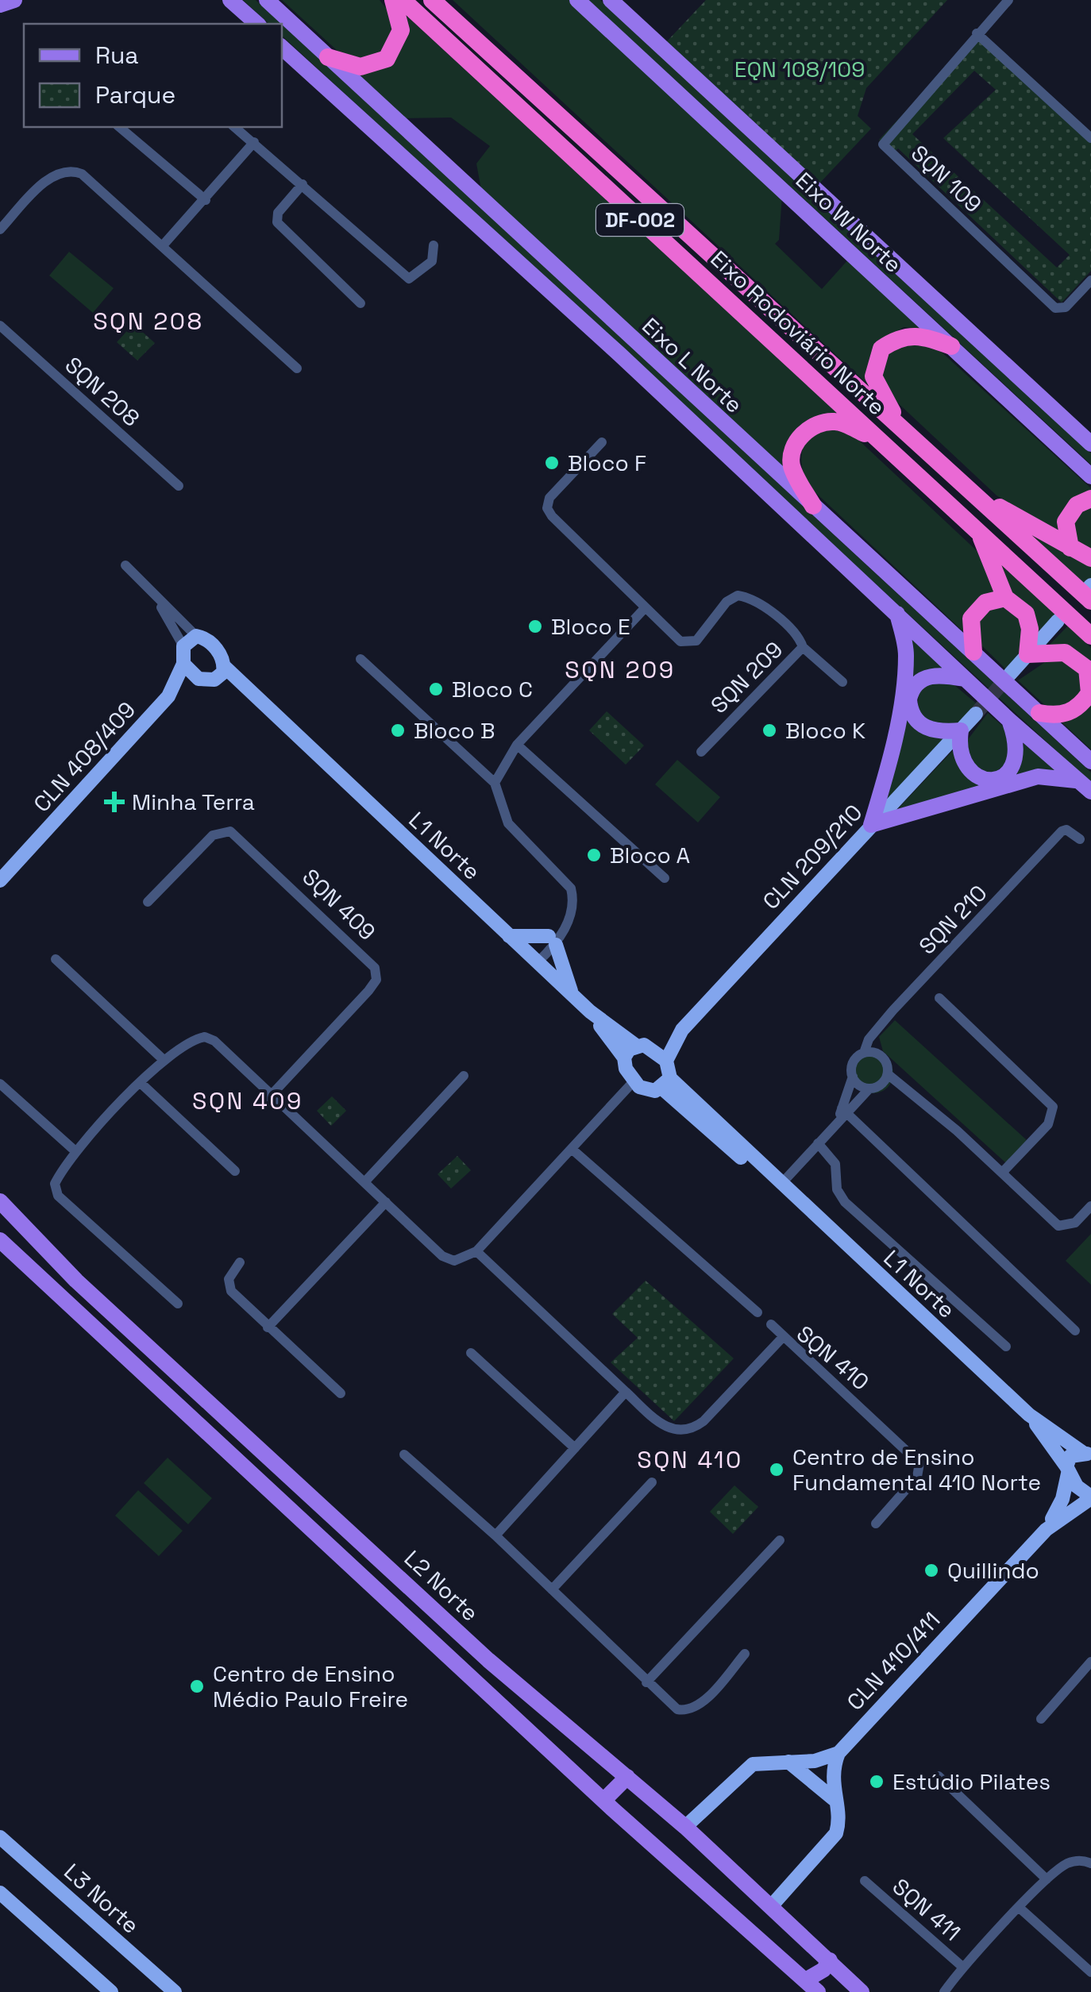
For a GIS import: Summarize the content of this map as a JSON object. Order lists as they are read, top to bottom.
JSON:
{
  "streets": {
    "highway": ["DF-002", "Eixo Rodoviário Norte"],
    "main road": ["Eixo W Norte", "Eixo L Norte", "L2 Norte"],
    "street": [
      "SQN 109",
      "SQN 208",
      "SQN 209",
      "CLN 408/409",
      "L1 Norte",
      "CLN 209/210",
      "SQN 409",
      "SQN 210",
      "SQN 410",
      "CLN 410/411",
      "L3 Norte",
      "SQN 411"
    ]
  },
  "crossings": [
    ["CLN 408/409", "L1 Norte"],
    ["L1 Norte", "CLN 209/210"],
    ["L1 Norte", "CLN 410/411"]
  ],
  "districts": [
    "SQN 208",
    "SQN 209",
    "SQN 409",
    "SQN 410"
  ],
  "parks": ["EQN 108/109"],
  "places": {
    "other": [
      "Bloco F",
      "Bloco E",
      "Bloco C",
      "Bloco B",
      "Bloco K",
      "Bloco A",
      "Centro de Ensino Fundamental 410 Norte",
      "Quillindo",
      "Centro de Ensino Médio Paulo Freire",
      "Estúdio Pilates"
    ],
    "health": ["Minha Terra"]
  },
  "legend": ["Rua", "Parque"]
}
